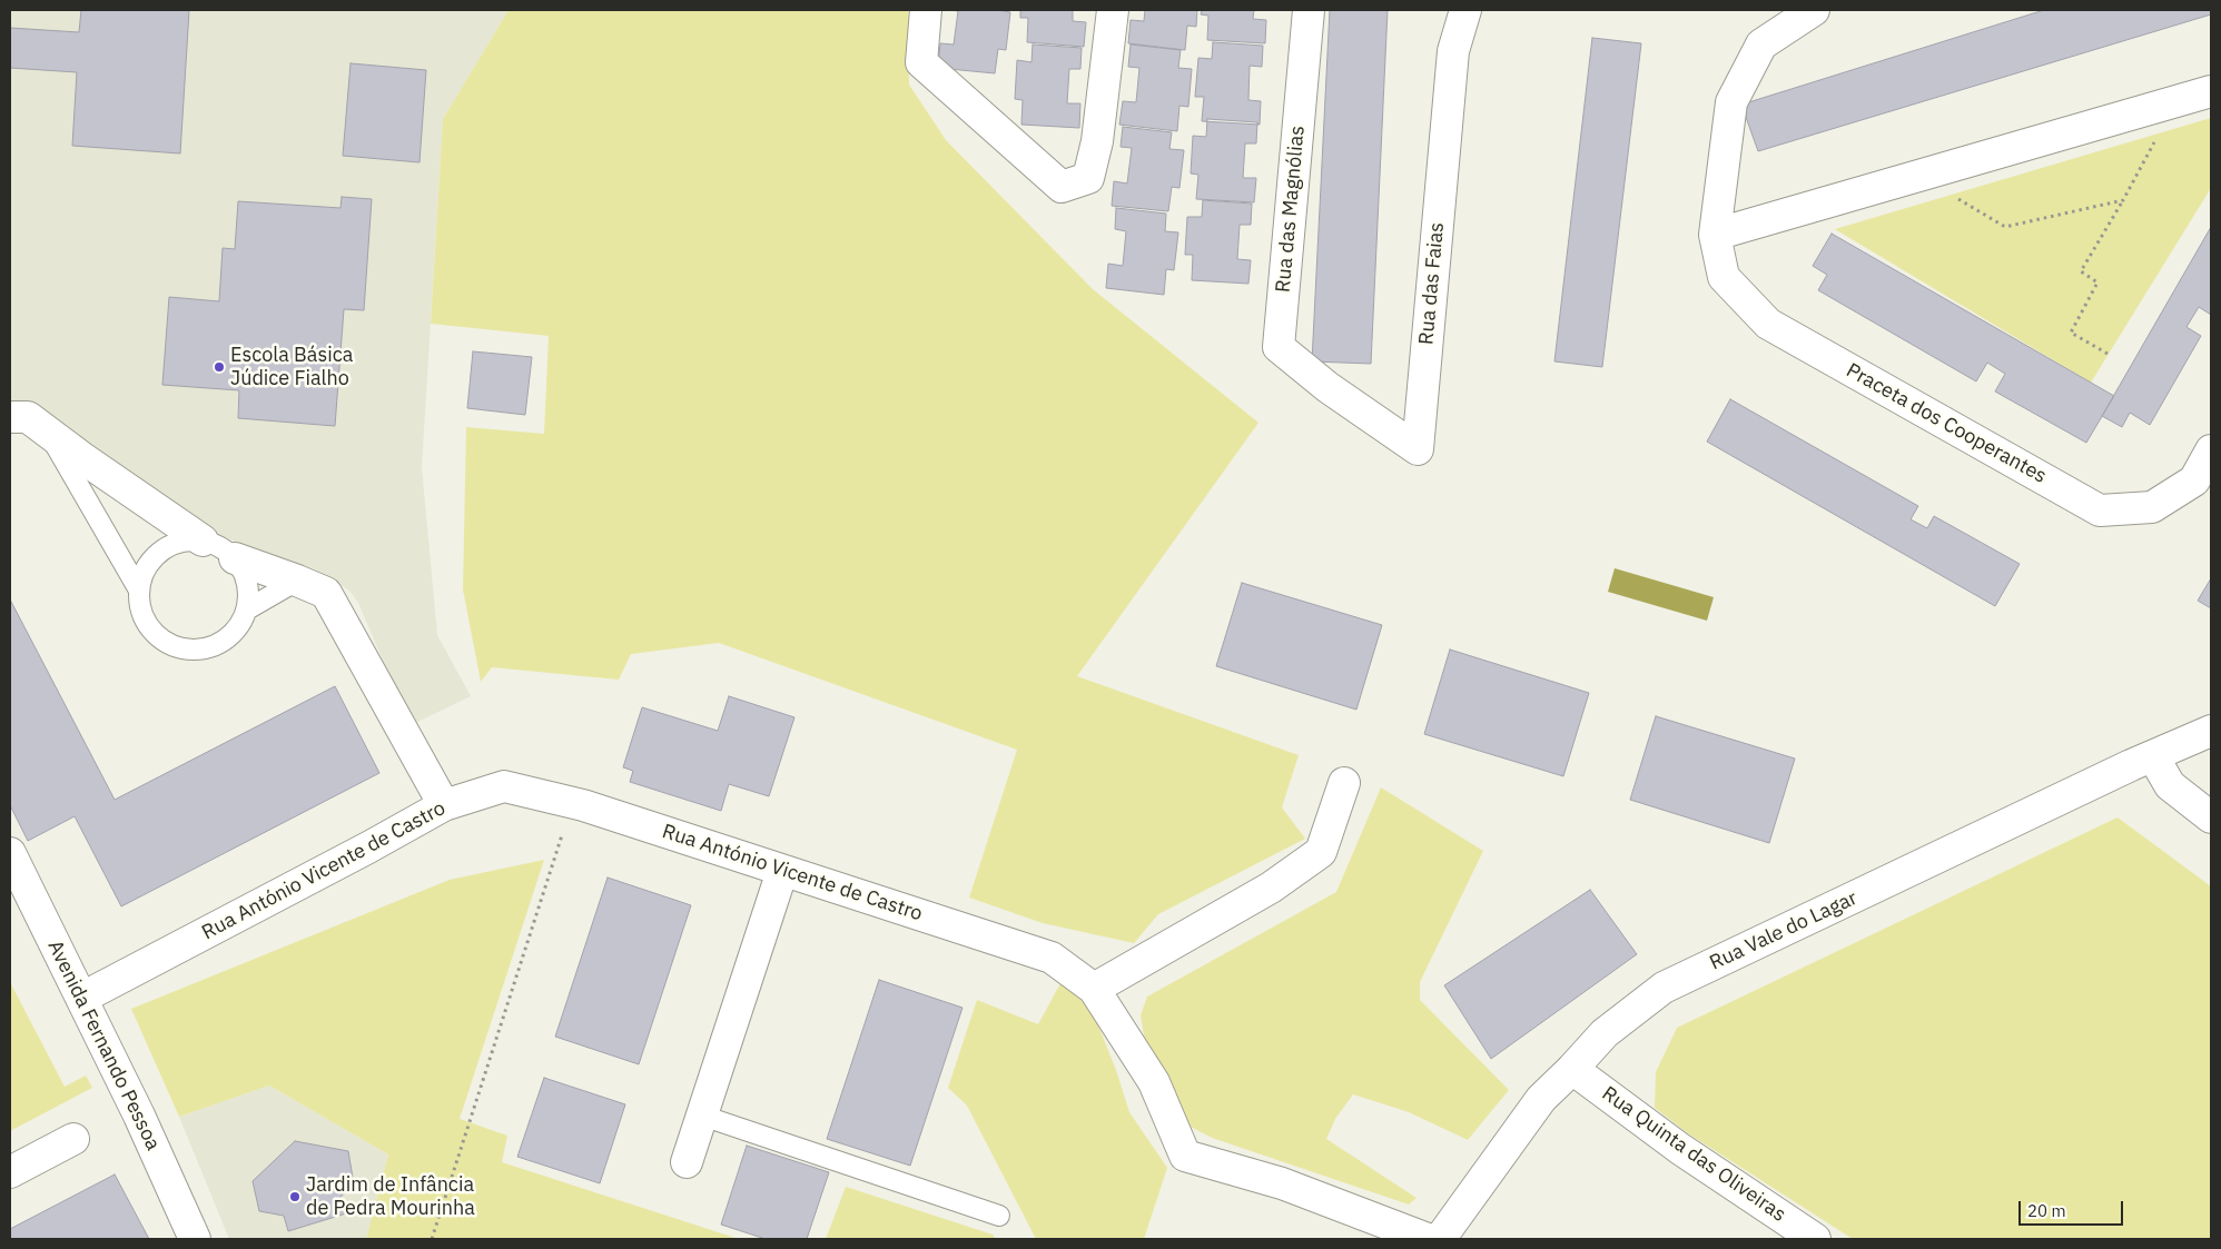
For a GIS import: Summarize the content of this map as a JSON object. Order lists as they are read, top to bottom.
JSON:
{
  "streets": {
    "street": [
      "Rua das Magnólias",
      "Rua das Faias",
      "Praceta dos Cooperantes",
      "Rua António Vicente de Castro",
      "Rua Vale do Lagar",
      "Avenida Fernando Pessoa",
      "Rua Quinta das Oliveiras"
    ]
  },
  "crossings": [
    ["Rua das Magnólias", "Rua das Faias"],
    ["Rua António Vicente de Castro", "Avenida Fernando Pessoa"],
    ["Rua Vale do Lagar", "Rua Quinta das Oliveiras"]
  ],
  "places": ["Escola Básica Júdice Fialho", "Jardim de Infância de Pedra Mourinha"],
  "scale_bar": "20 m"
}
